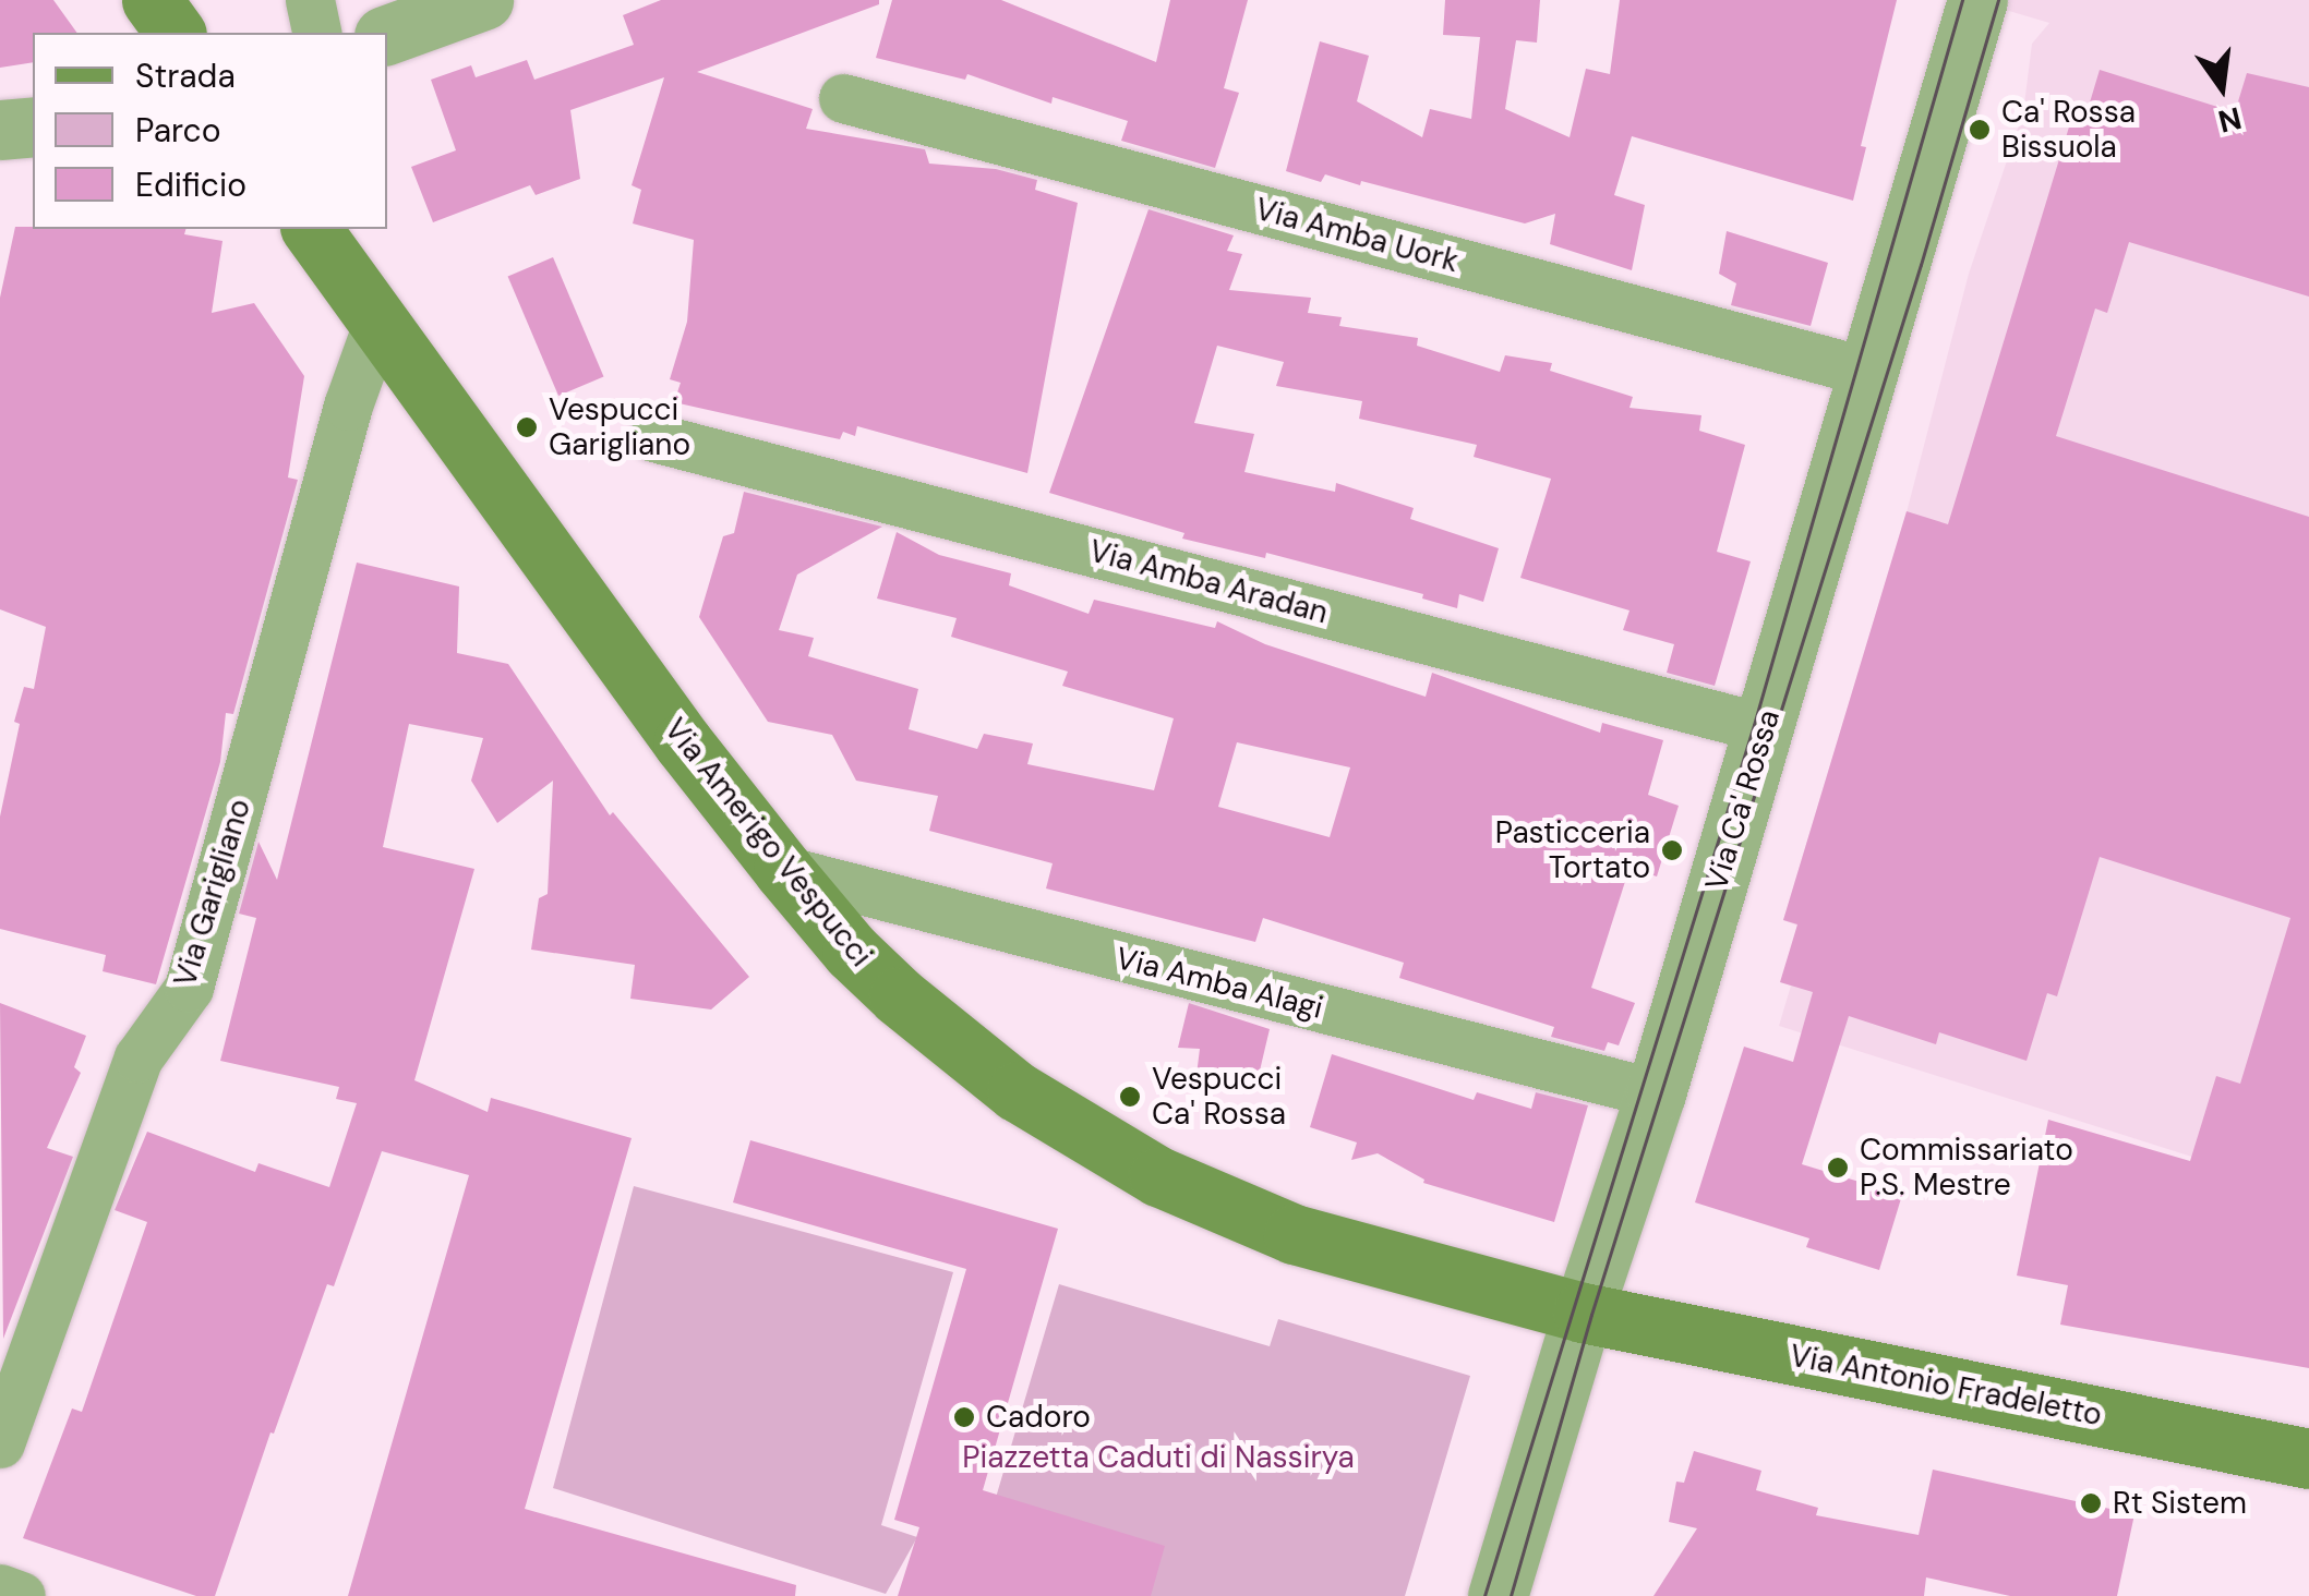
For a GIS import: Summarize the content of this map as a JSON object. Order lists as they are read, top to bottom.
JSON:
{
  "streets": {
    "main road": ["Via Amerigo Vespucci", "Via Antonio Fradeletto"],
    "street": [
      "Via Amba Uork",
      "Via Amba Aradan",
      "Via Ca' Rossa",
      "Via Garigliano",
      "Via Amba Alagi"
    ]
  },
  "crossings": [
    ["Via Amba Uork", "Via Ca' Rossa"],
    ["Via Amba Aradan", "Via Ca' Rossa"],
    ["Via Ca' Rossa", "Via Amerigo Vespucci"],
    ["Via Ca' Rossa", "Via Amba Alagi"],
    ["Via Ca' Rossa", "Via Antonio Fradeletto"],
    ["Via Amerigo Vespucci", "Via Garigliano"],
    ["Via Amerigo Vespucci", "Via Amba Alagi"],
    ["Via Amerigo Vespucci", "Via Antonio Fradeletto"]
  ],
  "parks": ["Piazzetta Caduti di Nassirya"],
  "places": [
    "Ca' Rossa Bissuola",
    "Vespucci Garigliano",
    "Pasticceria Tortato",
    "Vespucci Ca' Rossa",
    "Commissariato P.S. Mestre",
    "Cadoro",
    "Rt Sistem"
  ],
  "legend": ["Strada", "Parco", "Edificio"],
  "north": "bottom"
}
